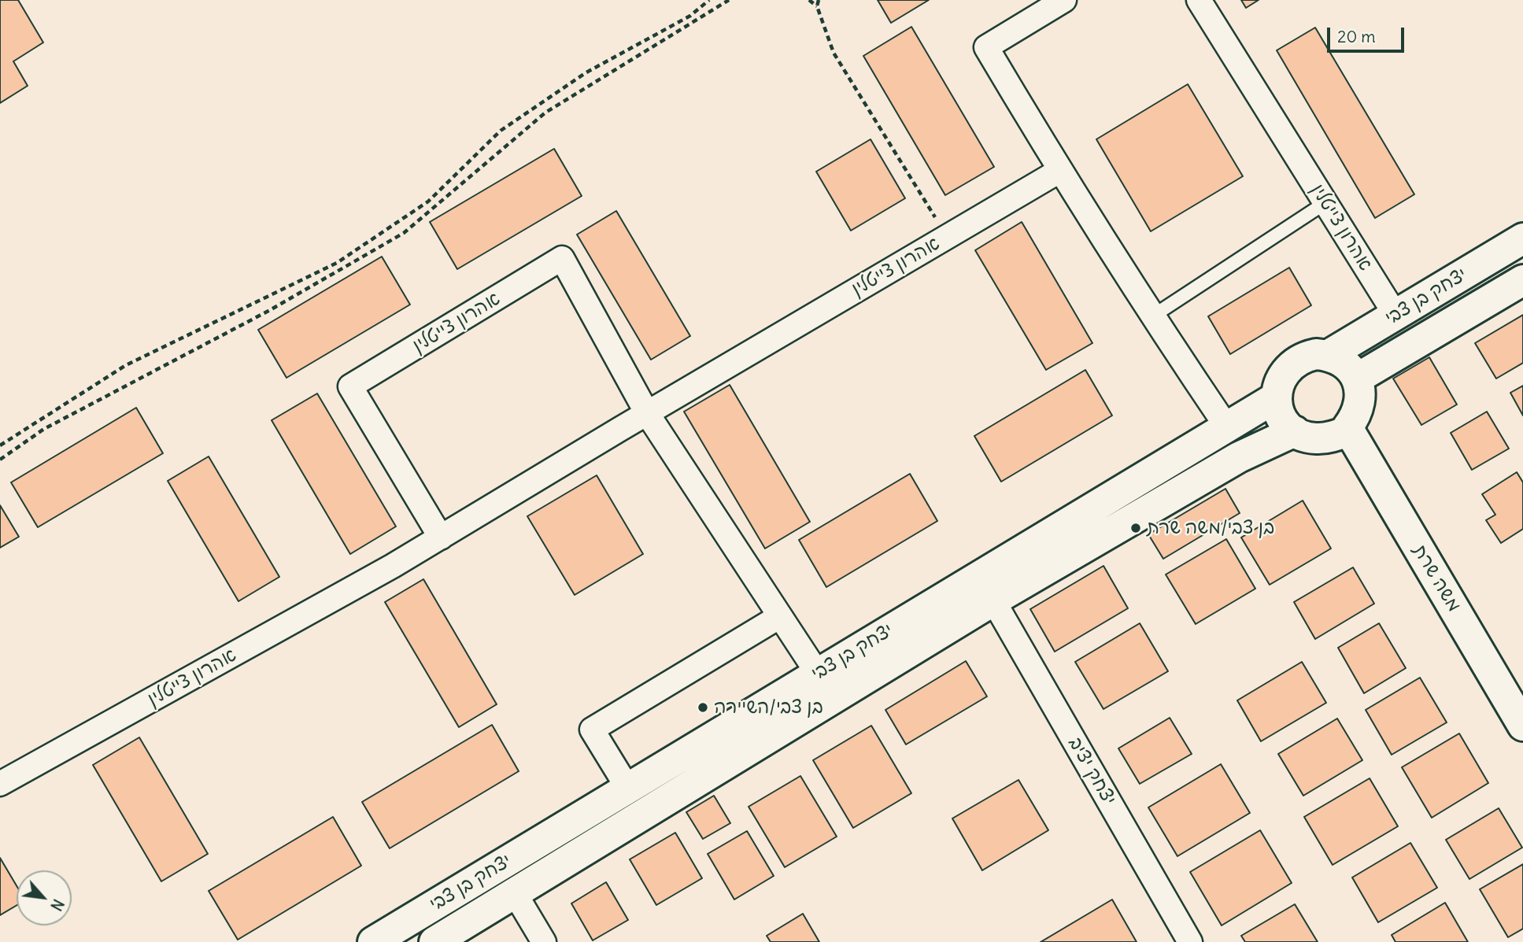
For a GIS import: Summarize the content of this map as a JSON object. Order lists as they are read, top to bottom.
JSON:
{
  "streets": {
    "street": [
      "אהרון צייטלין",
      "יצחק בן צבי",
      "משה שרת",
      "יצחק יציב"
    ]
  },
  "crossings": [
    ["אהרון צייטלין", "יצחק בן צבי"],
    ["יצחק בן צבי", "משה שרת"],
    ["יצחק בן צבי", "יצחק יציב"]
  ],
  "places": ["בן צבי/משה שרת", "בן צבי/השיירה"],
  "scale_bar": "20 m",
  "north": "bottom right"
}
